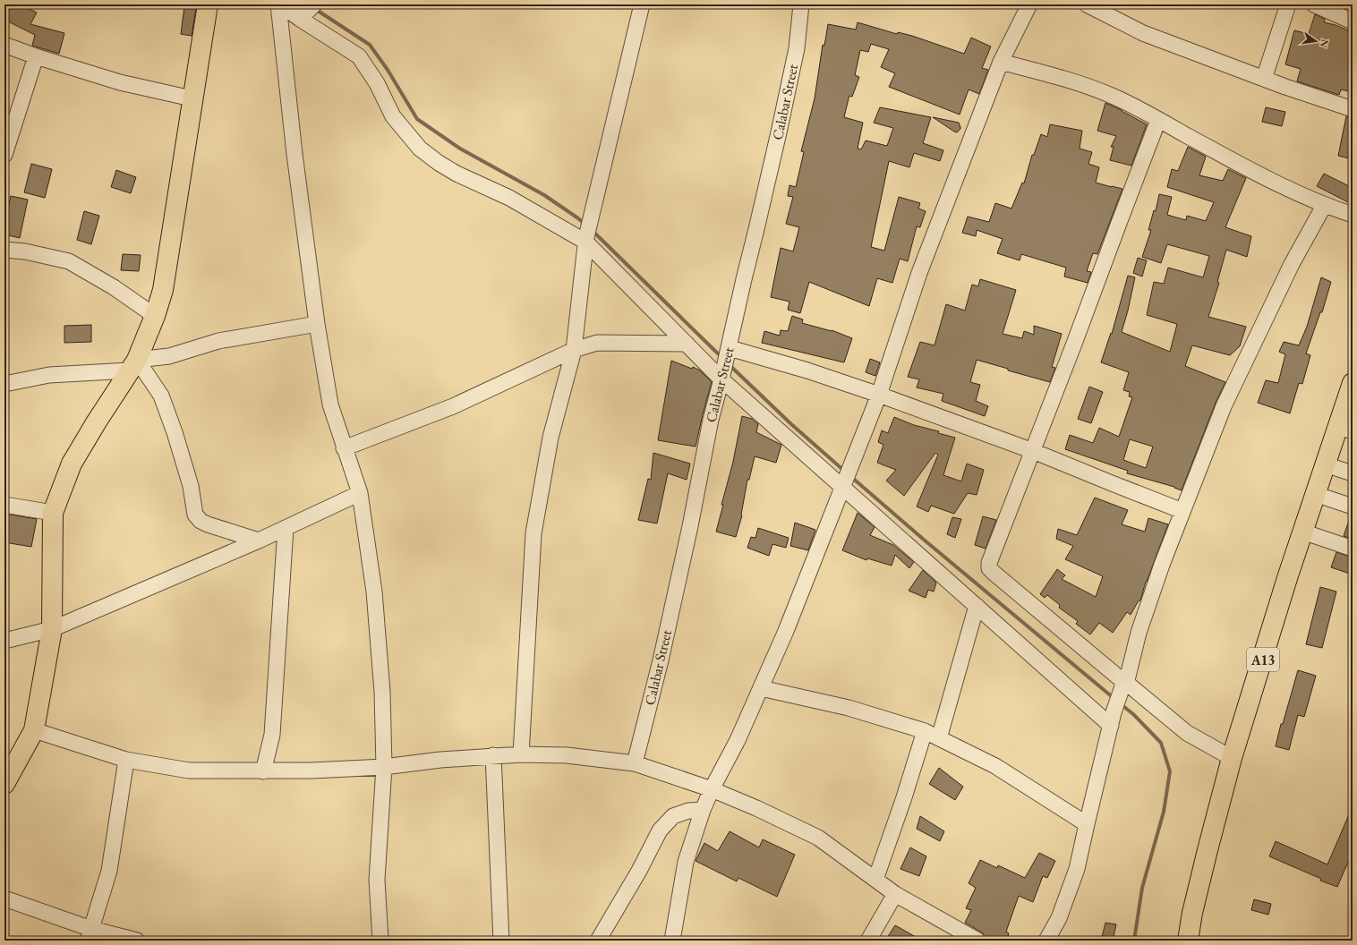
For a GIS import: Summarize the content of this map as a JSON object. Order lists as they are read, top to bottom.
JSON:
{
  "streets": {
    "main road": ["A13"],
    "street": ["Calabar Street"]
  },
  "north": "right"
}
